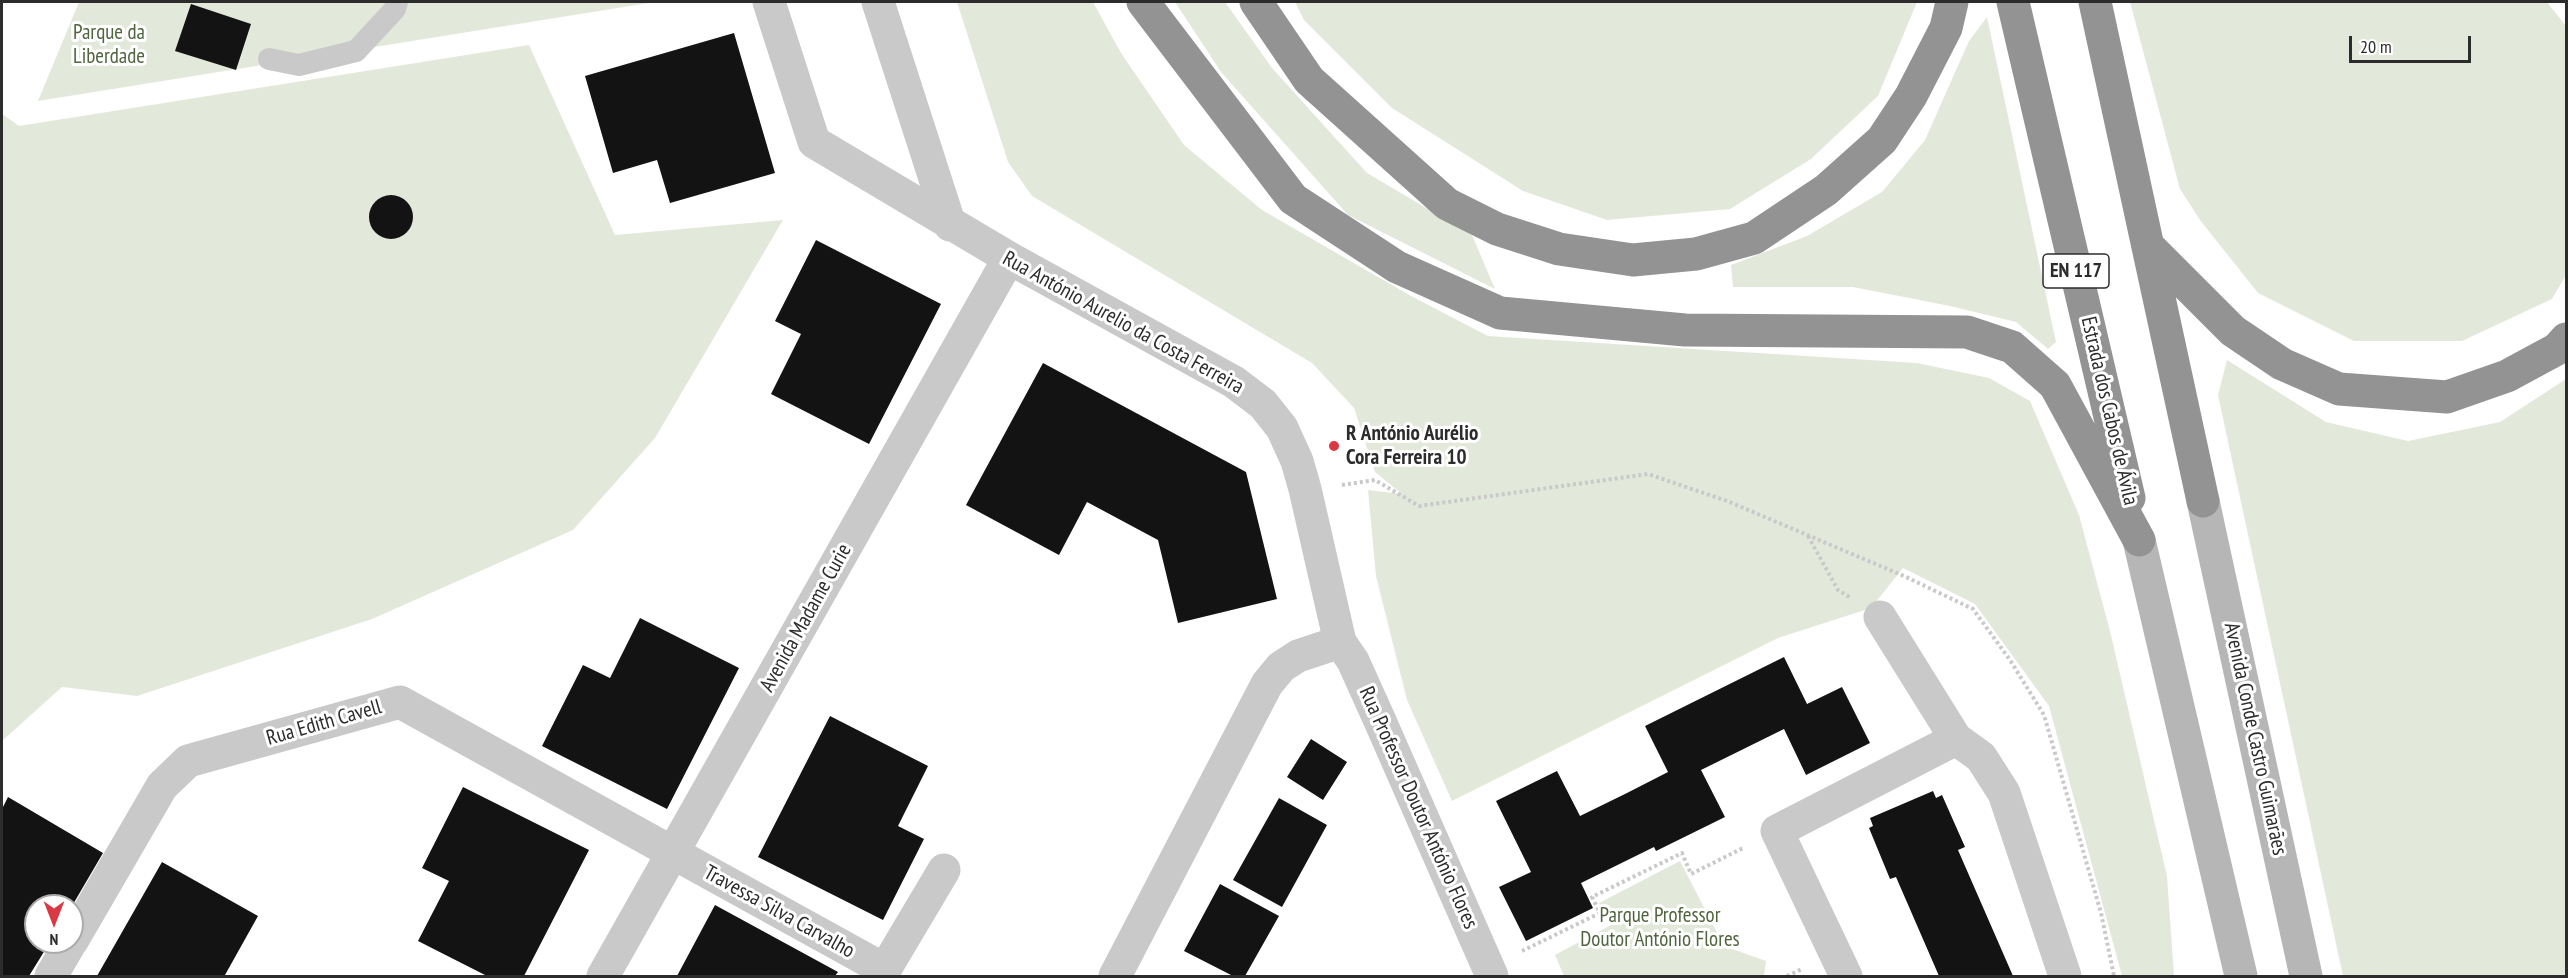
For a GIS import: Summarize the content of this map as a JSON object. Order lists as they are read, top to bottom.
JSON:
{
  "streets": {
    "highway": ["EN 117", "Estrada dos Cabos de Ávila"],
    "main road": ["Avenida Conde Castro Guimarães"],
    "street": [
      "Rua António Aurelio da Costa Ferreira",
      "Avenida Madame Curie",
      "Rua Edith Cavell",
      "Rua Professor Doutor António Flores",
      "Travessa Silva Carvalho"
    ]
  },
  "crossings": [
    ["Rua António Aurelio da Costa Ferreira", "Avenida Madame Curie"],
    ["Rua António Aurelio da Costa Ferreira", "Rua Professor Doutor António Flores"],
    ["Avenida Madame Curie", "Rua Edith Cavell"],
    ["Avenida Madame Curie", "Travessa Silva Carvalho"],
    ["Rua Edith Cavell", "Travessa Silva Carvalho"]
  ],
  "parks": ["Parque da Liberdade", "Parque Professor Doutor António Flores"],
  "places": ["R António Aurélio Cora Ferreira 10"],
  "scale_bar": "20 m",
  "north": "bottom"
}
